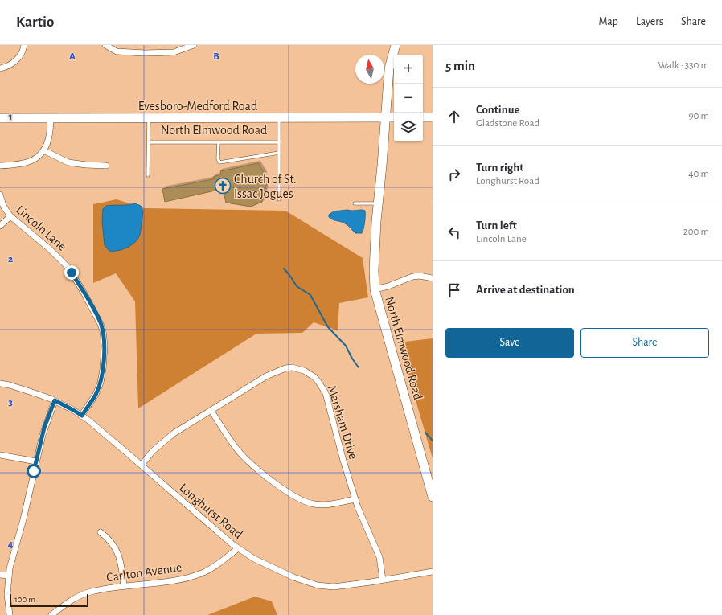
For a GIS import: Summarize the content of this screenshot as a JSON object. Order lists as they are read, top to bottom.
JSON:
{
  "streets": {
    "main road": ["Evesboro-Medford Road", "North Elmwood Road"],
    "street": [
      "Lincoln Lane",
      "Marsham Drive",
      "Longhurst Road",
      "Carlton Avenue"
    ]
  },
  "crossings": [
    ["Evesboro-Medford Road", "North Elmwood Road"],
    ["Lincoln Lane", "Longhurst Road"],
    ["Marsham Drive", "Longhurst Road"],
    ["Longhurst Road", "Carlton Avenue"]
  ],
  "places": {
    "church": ["Church of St. Issac Jogues"]
  },
  "scale_bar": "100 m",
  "north": "top",
  "page": {
    "header": "Kartio",
    "nav": ["Map", "Layers", "Share"],
    "heading": ["5 min", "Walk · 330 m"],
    "map_buttons": ["+", "−"],
    "list": [
      ["Continue", "Gladstone Road", "90 m"],
      ["Turn right", "Longhurst Road", "40 m"],
      ["Turn left", "Lincoln Lane", "200 m"],
      "Arrive at destination"
    ],
    "buttons": ["Save", "Share"],
    "scale": "100 m"
  },
  "grid": {
    "columns": ["A", "B"],
    "rows": [
      "1",
      "2",
      "3",
      "4"
    ]
  }
}
